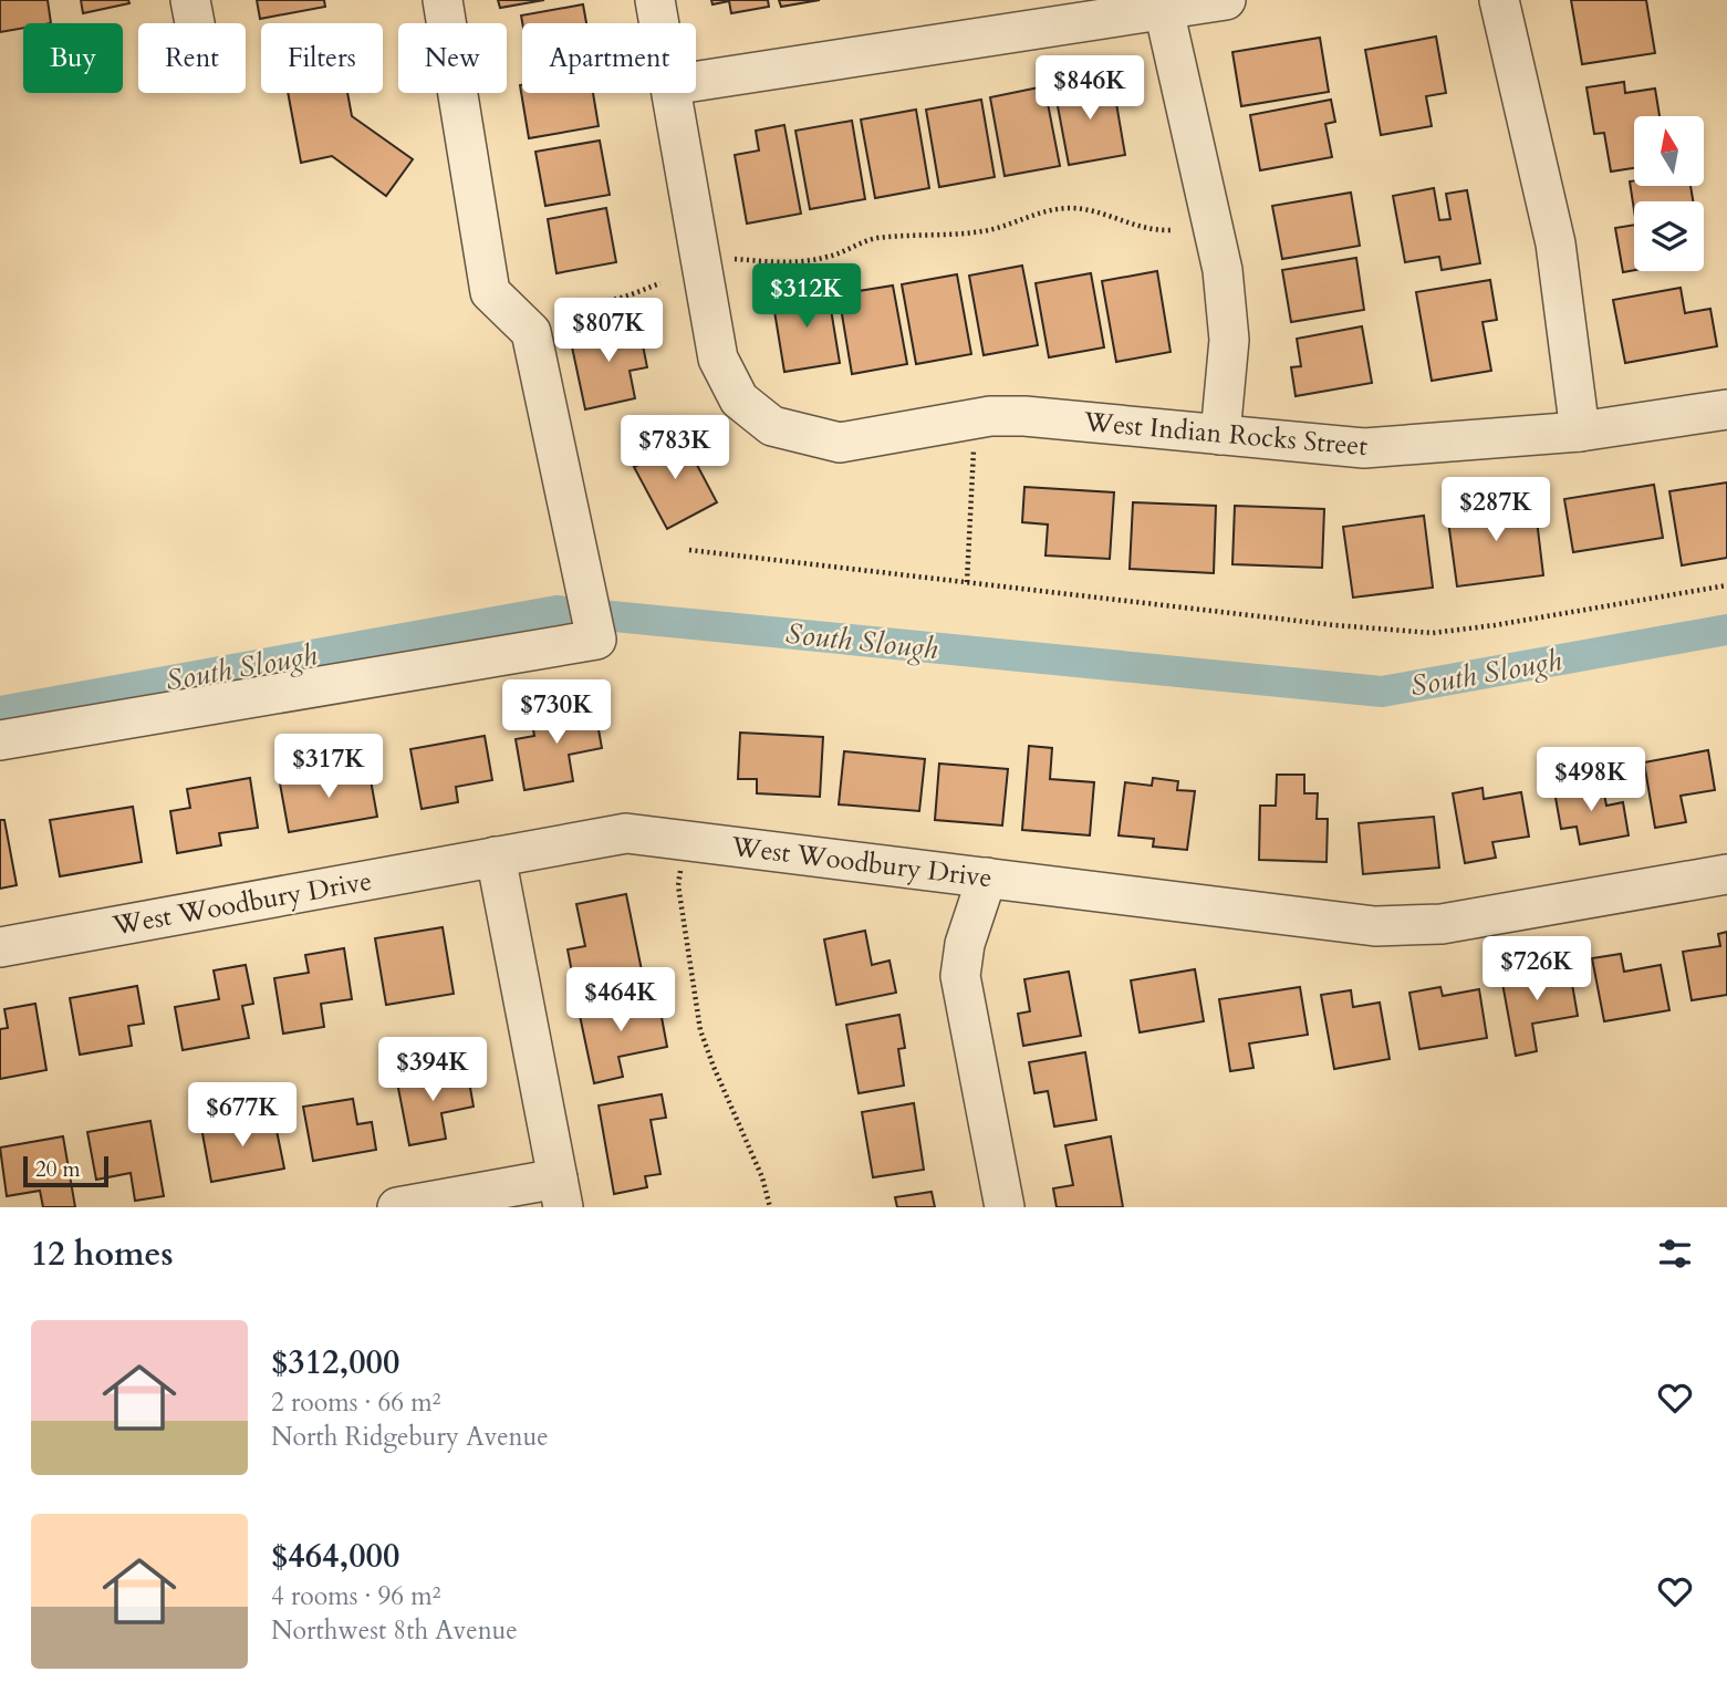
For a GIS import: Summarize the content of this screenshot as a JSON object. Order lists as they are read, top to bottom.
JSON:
{
  "streets": {
    "street": ["West Indian Rocks Street", "West Woodbury Drive"]
  },
  "water": ["South Slough"],
  "scale_bar": "20 m",
  "north": "top",
  "page": {
    "chip": [
      "Buy",
      "Rent",
      "Filters",
      "New",
      "Apartment"
    ],
    "price": [
      "$846K",
      "$312K",
      "$807K",
      "$783K",
      "$287K",
      "$730K",
      "$317K",
      "$498K",
      "$726K",
      "$464K",
      "$394K",
      "$677K"
    ],
    "scale": "20 m",
    "heading": "12 homes",
    "list": [
      {
        "name": "$312,000",
        "note": "2 rooms · 66 m² · North Ridgebury Avenue"
      },
      {
        "name": "$464,000",
        "note": "4 rooms · 96 m² · Northwest 8th Avenue"
      }
    ]
  }
}
